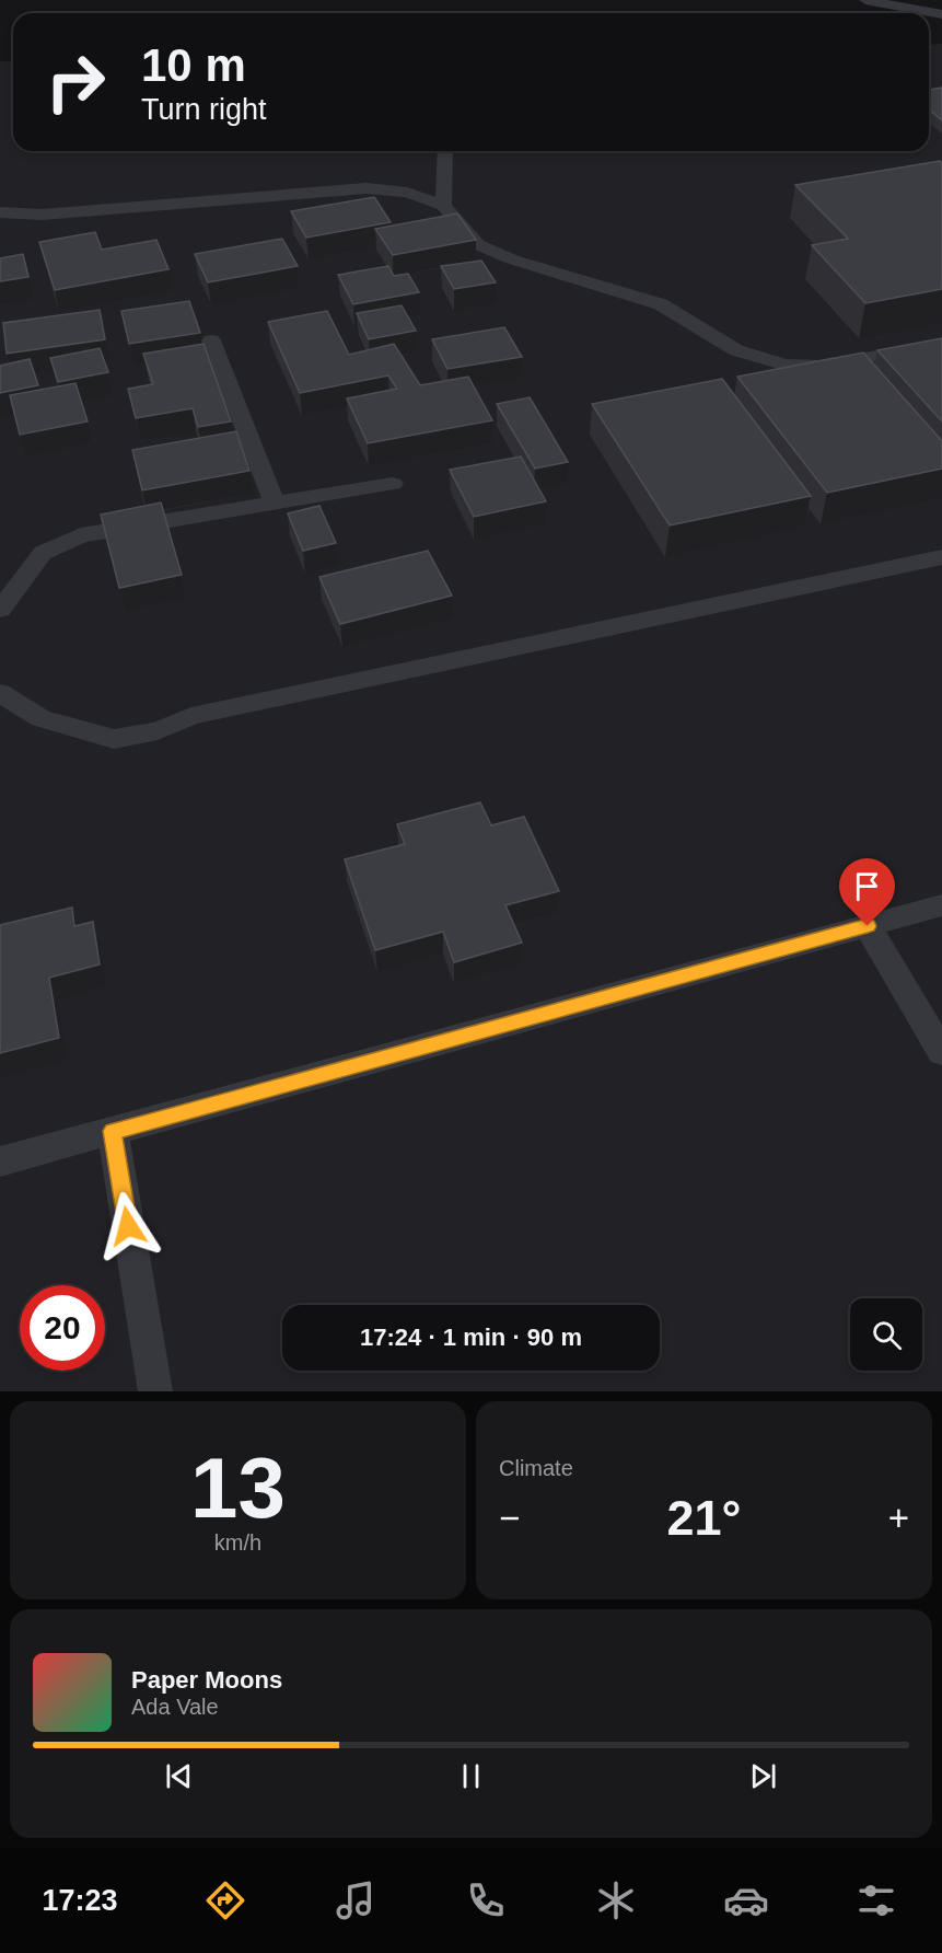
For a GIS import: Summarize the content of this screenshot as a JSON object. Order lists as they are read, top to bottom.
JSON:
{
  "page": {
    "turn": ["10 m", "Turn right"],
    "limit": "20",
    "trip": "17:24 · 1 min · 90 m",
    "tile": [
      ["13", "km/h"],
      "Climate"
    ],
    "heat": ["−", "21°", "+"],
    "song": ["Paper Moons", "Ada Vale"],
    "tabs": "17:23"
  }
}
